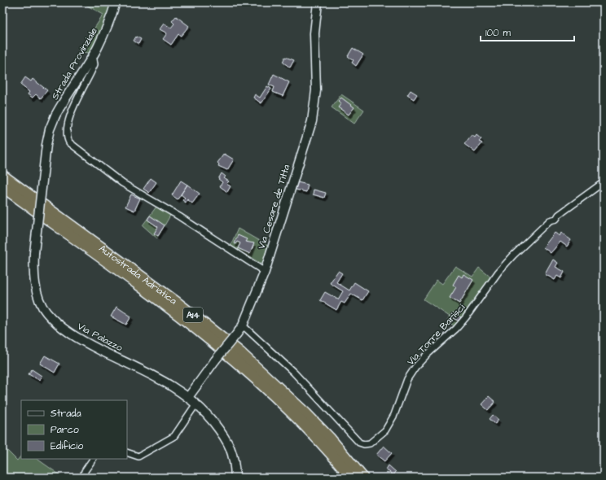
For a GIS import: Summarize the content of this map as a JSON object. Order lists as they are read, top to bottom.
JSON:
{
  "streets": {
    "highway": ["Autostrada Adriatica", "A14"],
    "street": [
      "Strada Provinziale",
      "Via Cesare de Titta",
      "Via Torre Barisci",
      "Via Palazzo"
    ]
  },
  "crossings": [
    ["Strada Provinziale", "Via Palazzo"],
    ["Via Cesare de Titta", "Via Torre Barisci"],
    ["Via Cesare de Titta", "Via Palazzo"]
  ],
  "legend": ["Strada", "Parco", "Edificio"],
  "scale_bar": "100 m"
}
